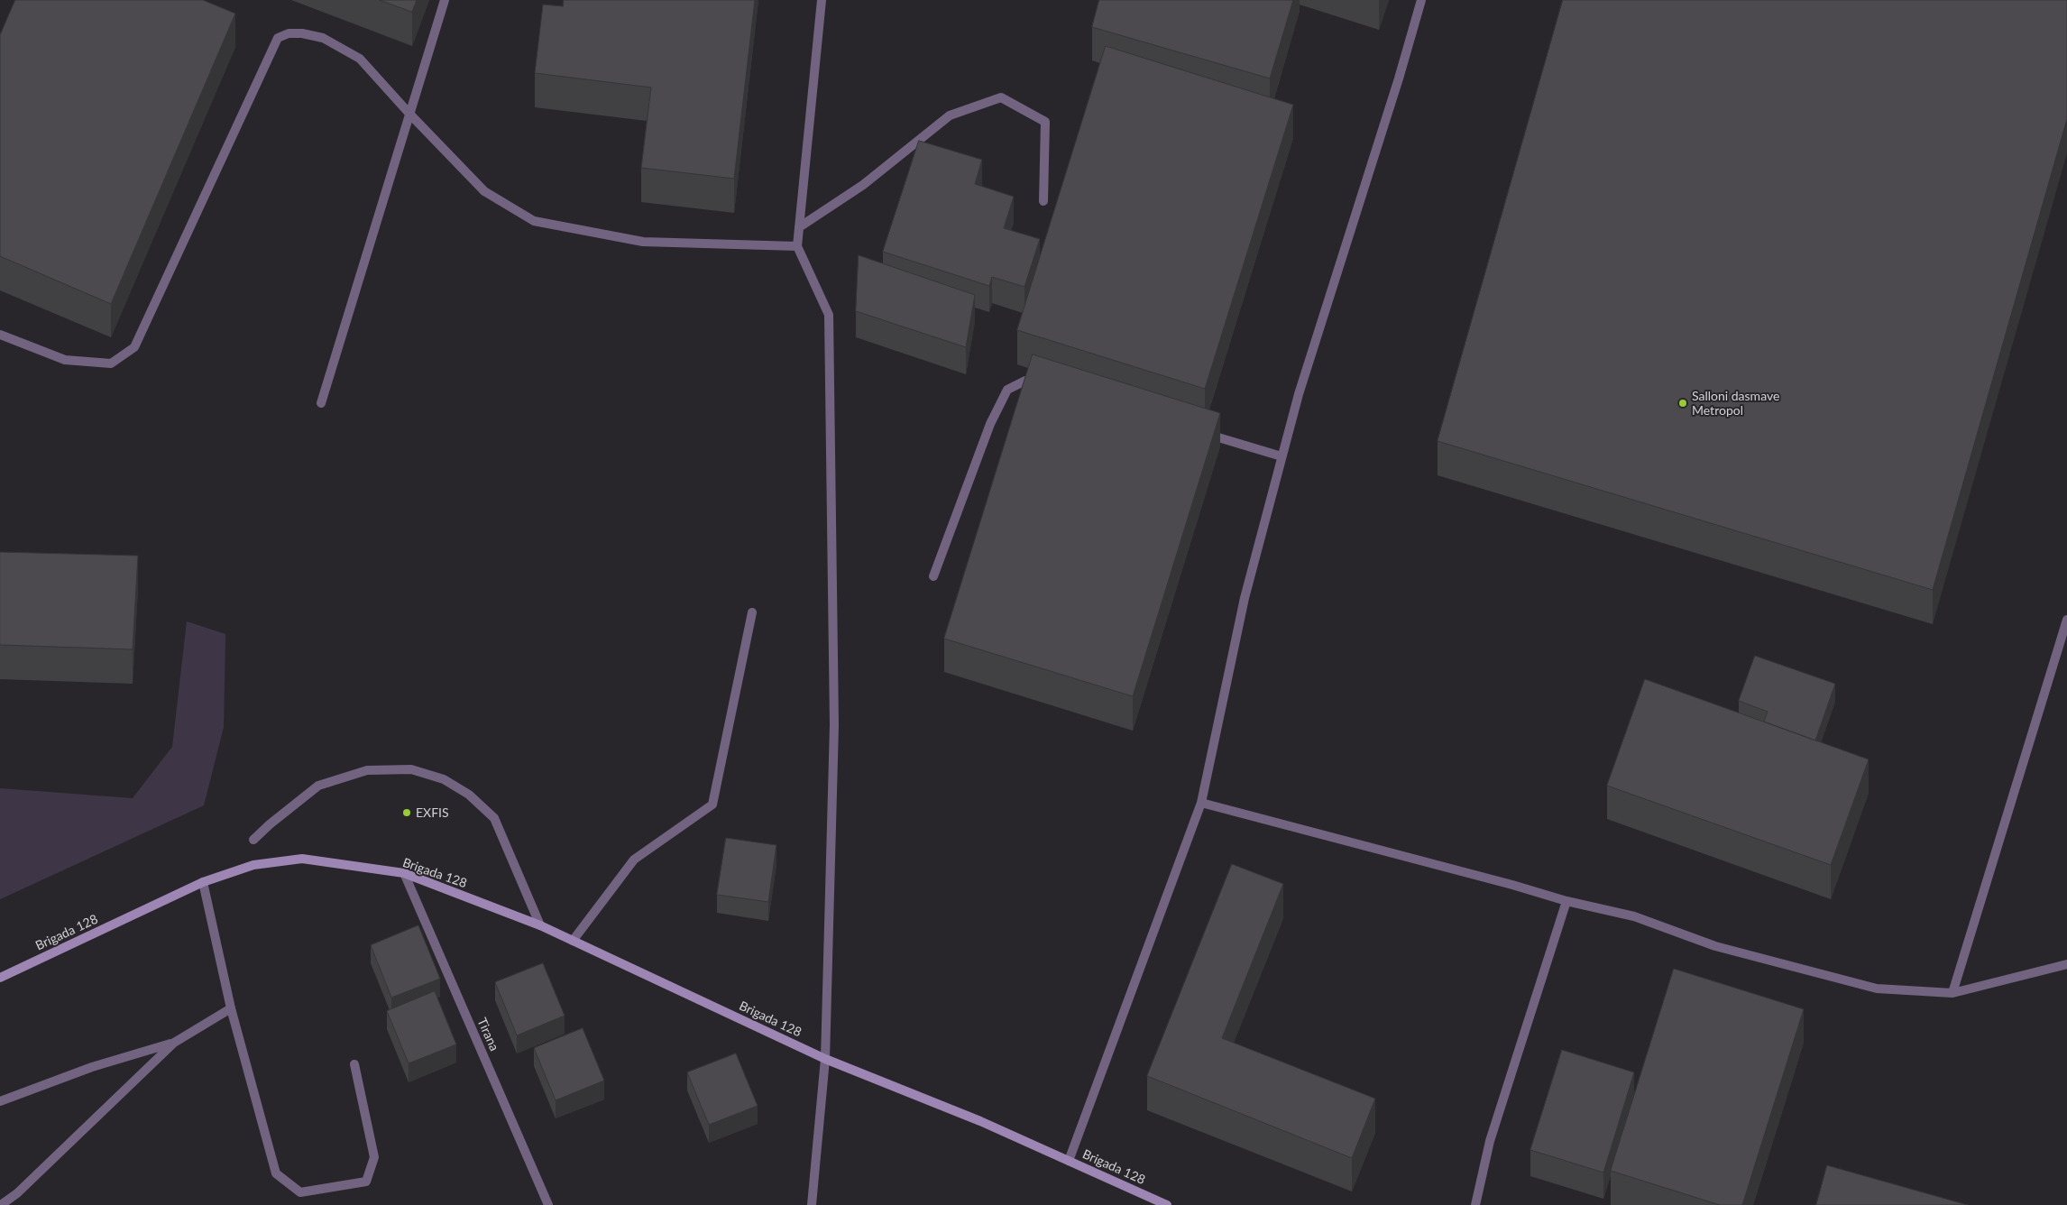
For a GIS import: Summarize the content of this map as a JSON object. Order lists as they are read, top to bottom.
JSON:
{
  "streets": {
    "street": ["Brigada 128", "Tirana"]
  },
  "crossings": [
    ["Brigada 128", "Tirana"]
  ],
  "places": ["Salloni dasmave Metropol", "EXFIS"]
}
